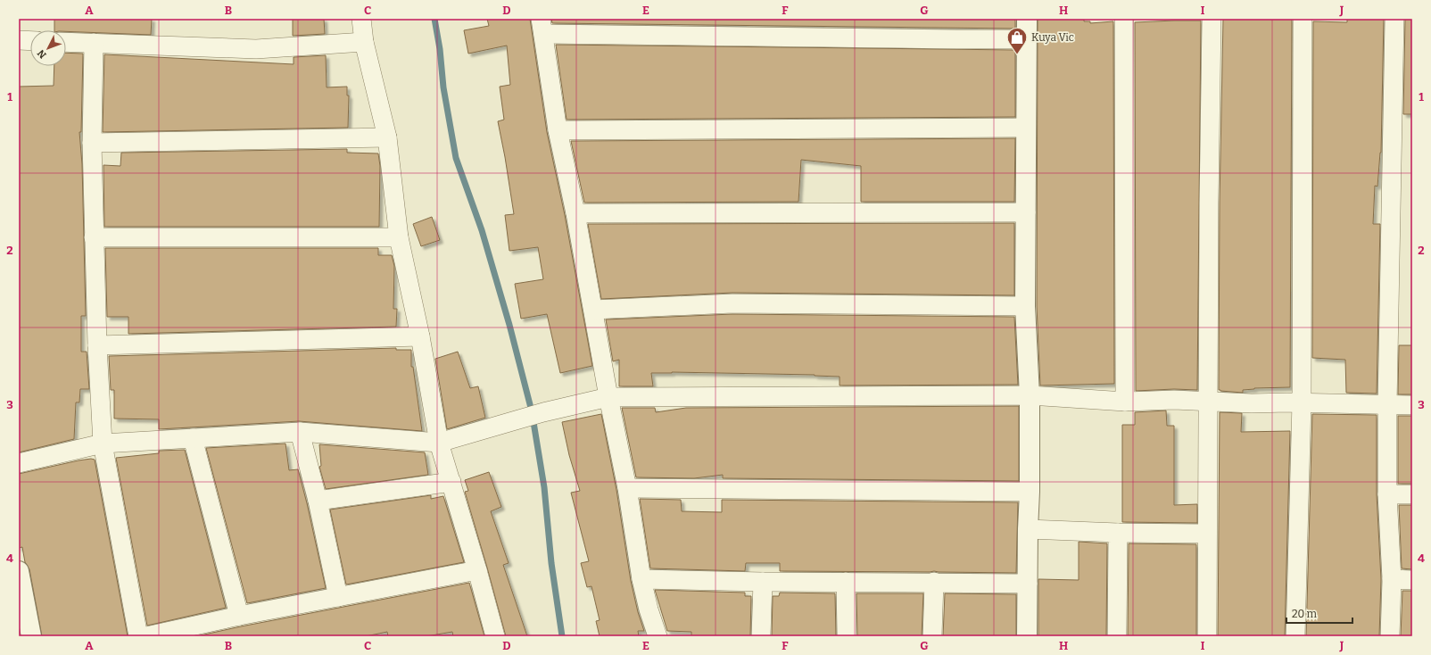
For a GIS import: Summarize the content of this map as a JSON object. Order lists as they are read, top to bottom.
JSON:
{
  "places": {
    "shop": ["Kuya Vic"]
  },
  "scale_bar": "20 m",
  "north": "bottom left",
  "grid": {
    "columns": [
      "A",
      "B",
      "C",
      "D",
      "E",
      "F",
      "G",
      "H",
      "I",
      "J"
    ],
    "rows": [
      "1",
      "2",
      "3",
      "4"
    ]
  }
}
